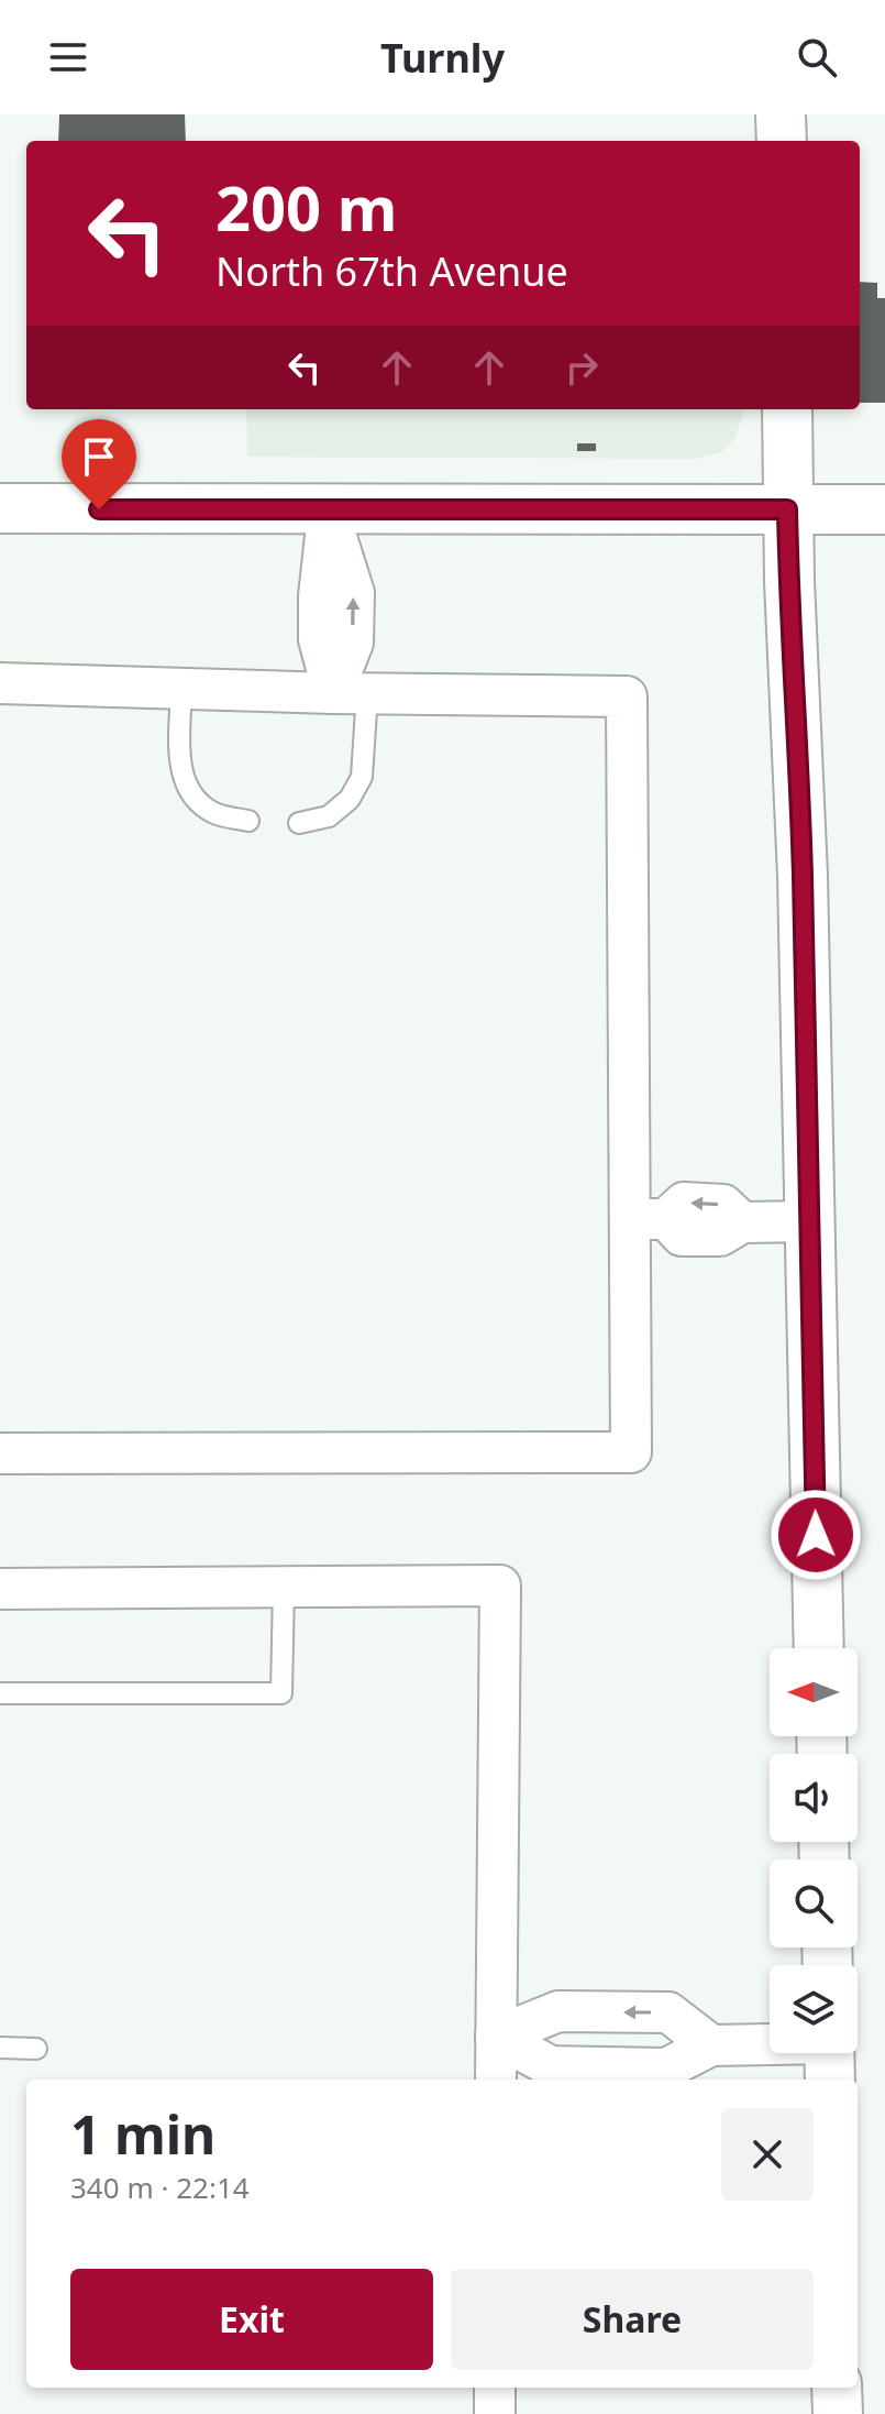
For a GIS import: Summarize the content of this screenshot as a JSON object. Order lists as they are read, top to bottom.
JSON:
{
  "north": "left",
  "page": {
    "header": "Turnly",
    "turn": ["200 m", "North 67th Avenue"],
    "heading": ["1 min", "340 m · 22:14"],
    "buttons": ["Exit", "Share"]
  }
}
